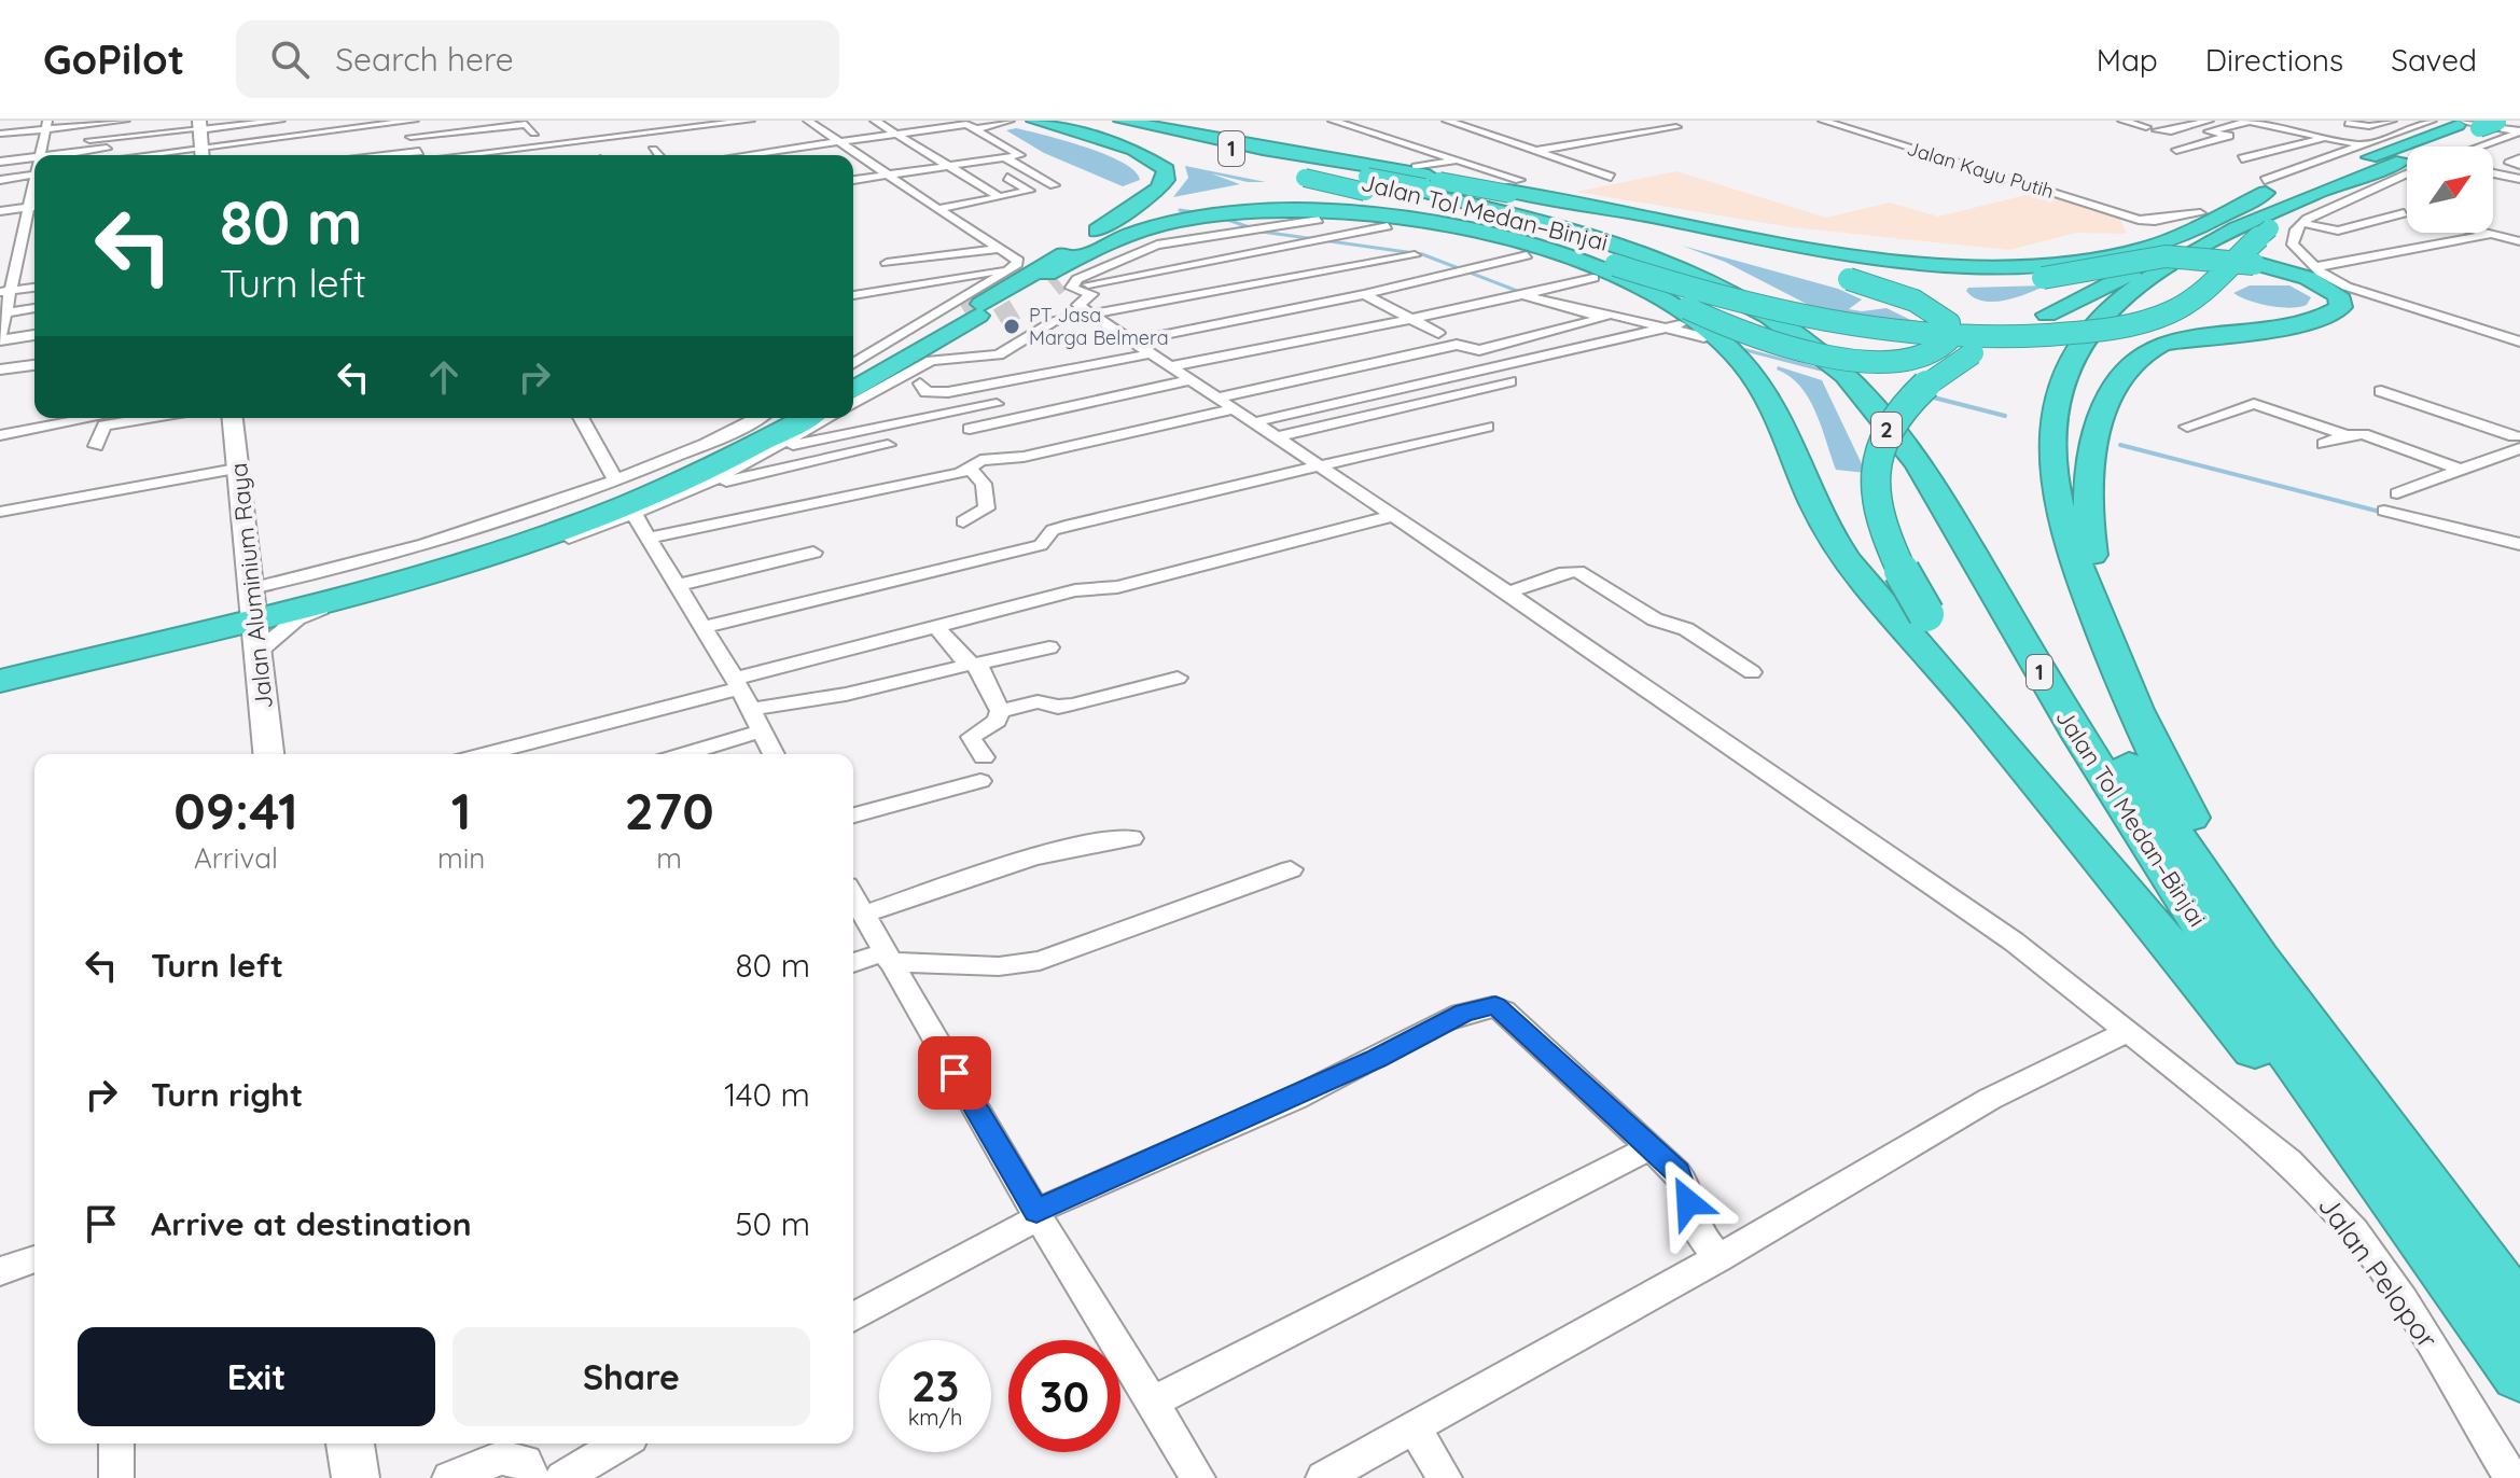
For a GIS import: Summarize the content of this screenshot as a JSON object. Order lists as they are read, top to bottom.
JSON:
{
  "streets": {
    "highway": ["1", "Jalan Tol Medan–Binjai", "2"],
    "main road": ["Jalan Aluminium Raya"],
    "street": ["Jalan Kayu Putih", "Jalan Pelopor"]
  },
  "crossings": [
    ["1", "Jalan Tol Medan–Binjai"],
    ["1", "2"]
  ],
  "places": ["PT Jasa Marga Belmera"],
  "north": "top right",
  "page": {
    "header": "GoPilot",
    "search": "Search here",
    "nav": ["Map", "Directions", "Saved"],
    "turn": ["80 m", "Turn left"],
    "eta": [
      "09:41",
      "Arrival",
      "1",
      "min",
      "270",
      "m"
    ],
    "list": [
      {
        "name": "Turn left",
        "value": "80 m"
      },
      {
        "name": "Turn right",
        "value": "140 m"
      },
      {
        "name": "Arrive at destination",
        "value": "50 m"
      }
    ],
    "buttons": ["Exit", "Share"],
    "speed": "23 km/h",
    "limit": "30"
  }
}
